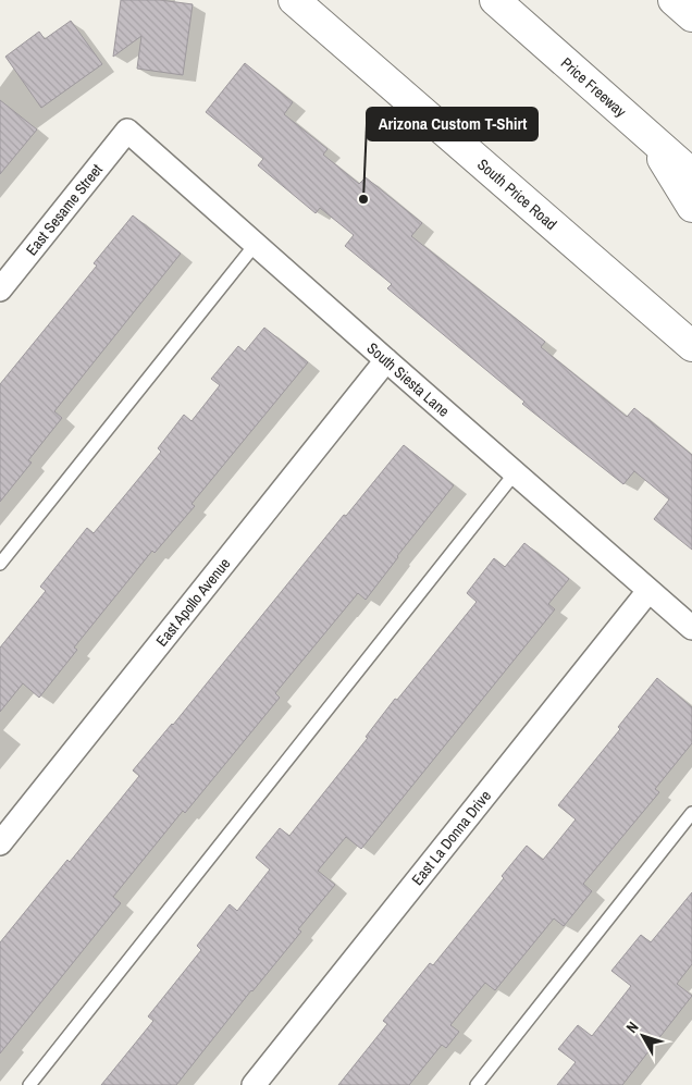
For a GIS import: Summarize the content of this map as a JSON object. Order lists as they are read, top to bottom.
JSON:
{
  "streets": {
    "main road": ["Price Freeway", "South Price Road"],
    "street": [
      "East Sesame Street",
      "South Siesta Lane",
      "East Apollo Avenue",
      "East La Donna Drive"
    ]
  },
  "crossings": [
    ["East Sesame Street", "South Siesta Lane"],
    ["South Siesta Lane", "East Apollo Avenue"],
    ["South Siesta Lane", "East La Donna Drive"]
  ],
  "places": ["Arizona Custom T-Shirt"],
  "north": "top left"
}
